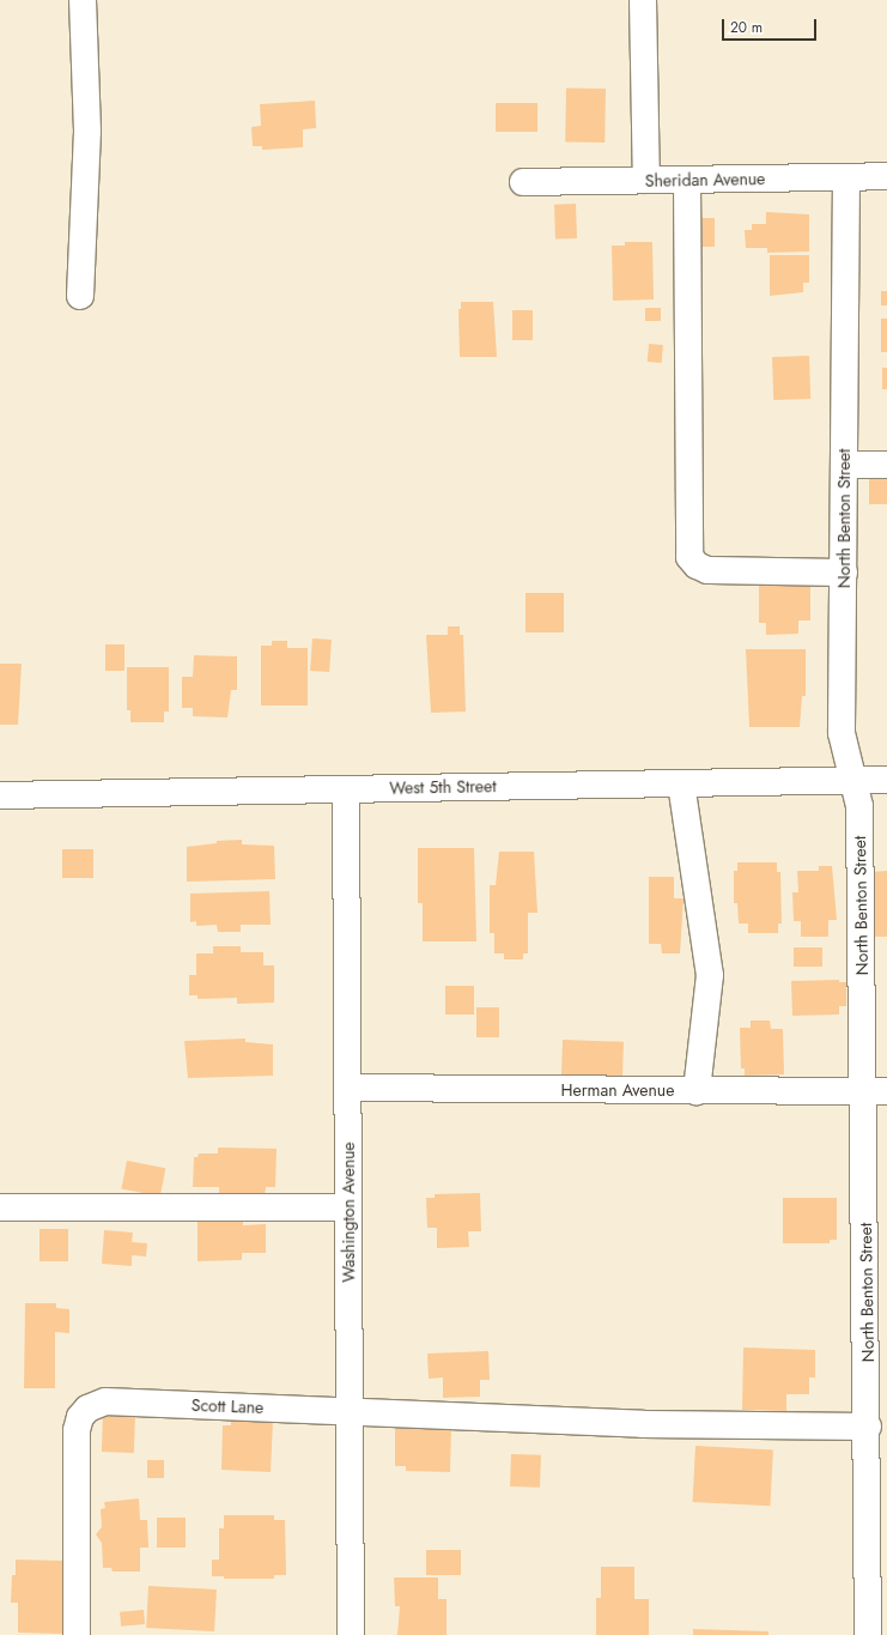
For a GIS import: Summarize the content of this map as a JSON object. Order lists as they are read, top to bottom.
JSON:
{
  "streets": {
    "street": [
      "Sheridan Avenue",
      "North Benton Street",
      "West 5th Street",
      "Herman Avenue",
      "Washington Avenue",
      "Scott Lane"
    ]
  },
  "crossings": [
    ["Sheridan Avenue", "North Benton Street"],
    ["North Benton Street", "West 5th Street"],
    ["North Benton Street", "Herman Avenue"],
    ["North Benton Street", "Scott Lane"],
    ["West 5th Street", "Washington Avenue"],
    ["Herman Avenue", "Washington Avenue"],
    ["Washington Avenue", "Scott Lane"]
  ],
  "scale_bar": "20 m"
}
